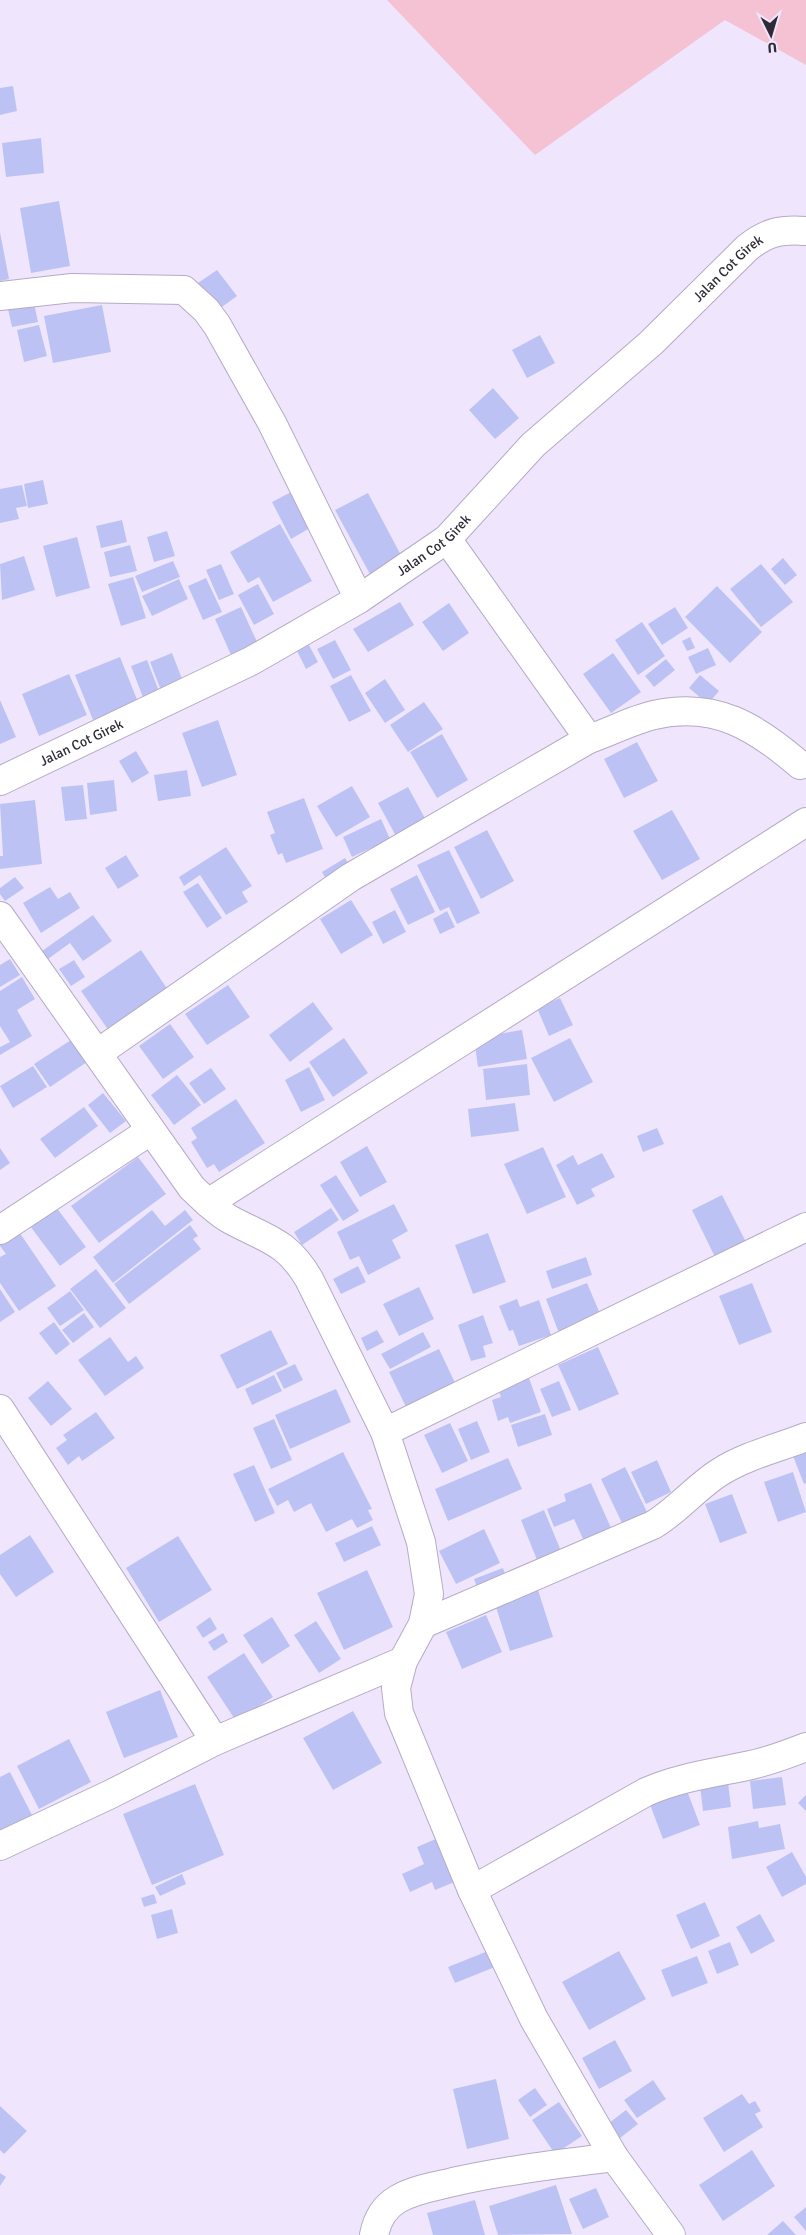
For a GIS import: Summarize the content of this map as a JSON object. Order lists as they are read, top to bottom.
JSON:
{
  "streets": {
    "street": ["Jalan Cot Girek"]
  },
  "north": "bottom"
}
